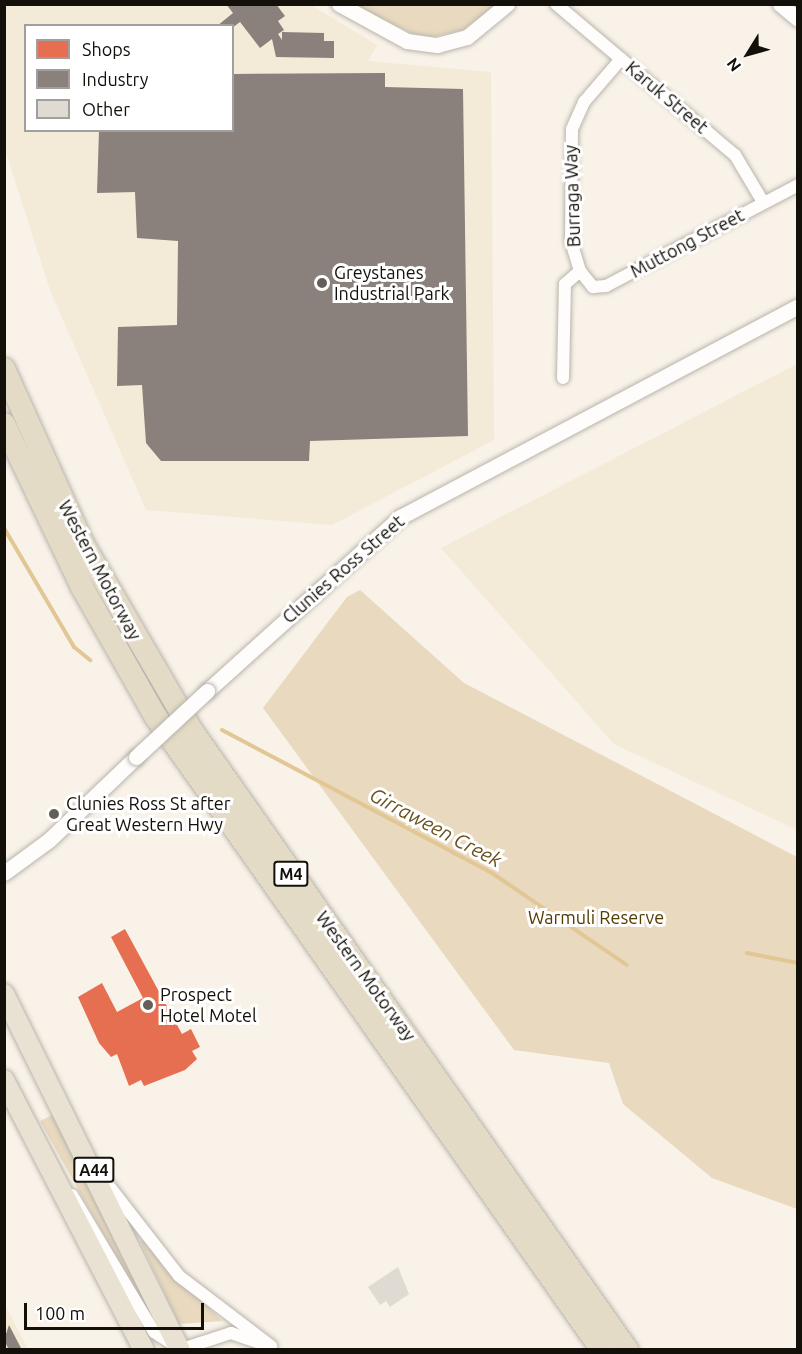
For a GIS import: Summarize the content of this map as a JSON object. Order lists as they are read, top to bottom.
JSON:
{
  "streets": {
    "highway": ["Western Motorway", "M4", "A44"],
    "street": [
      "Karuk Street",
      "Burraga Way",
      "Muttong Street",
      "Clunies Ross Street"
    ]
  },
  "crossings": [
    ["Karuk Street", "Burraga Way"],
    ["Karuk Street", "Muttong Street"],
    ["Burraga Way", "Muttong Street"]
  ],
  "water": ["Girraween Creek"],
  "parks": ["Warmuli Reserve"],
  "places": ["Greystanes Industrial Park", "Clunies Ross St after Great Western Hwy", "Prospect Hotel Motel"],
  "legend": ["Shops", "Industry", "Other"],
  "scale_bar": "100 m",
  "north": "bottom left"
}
